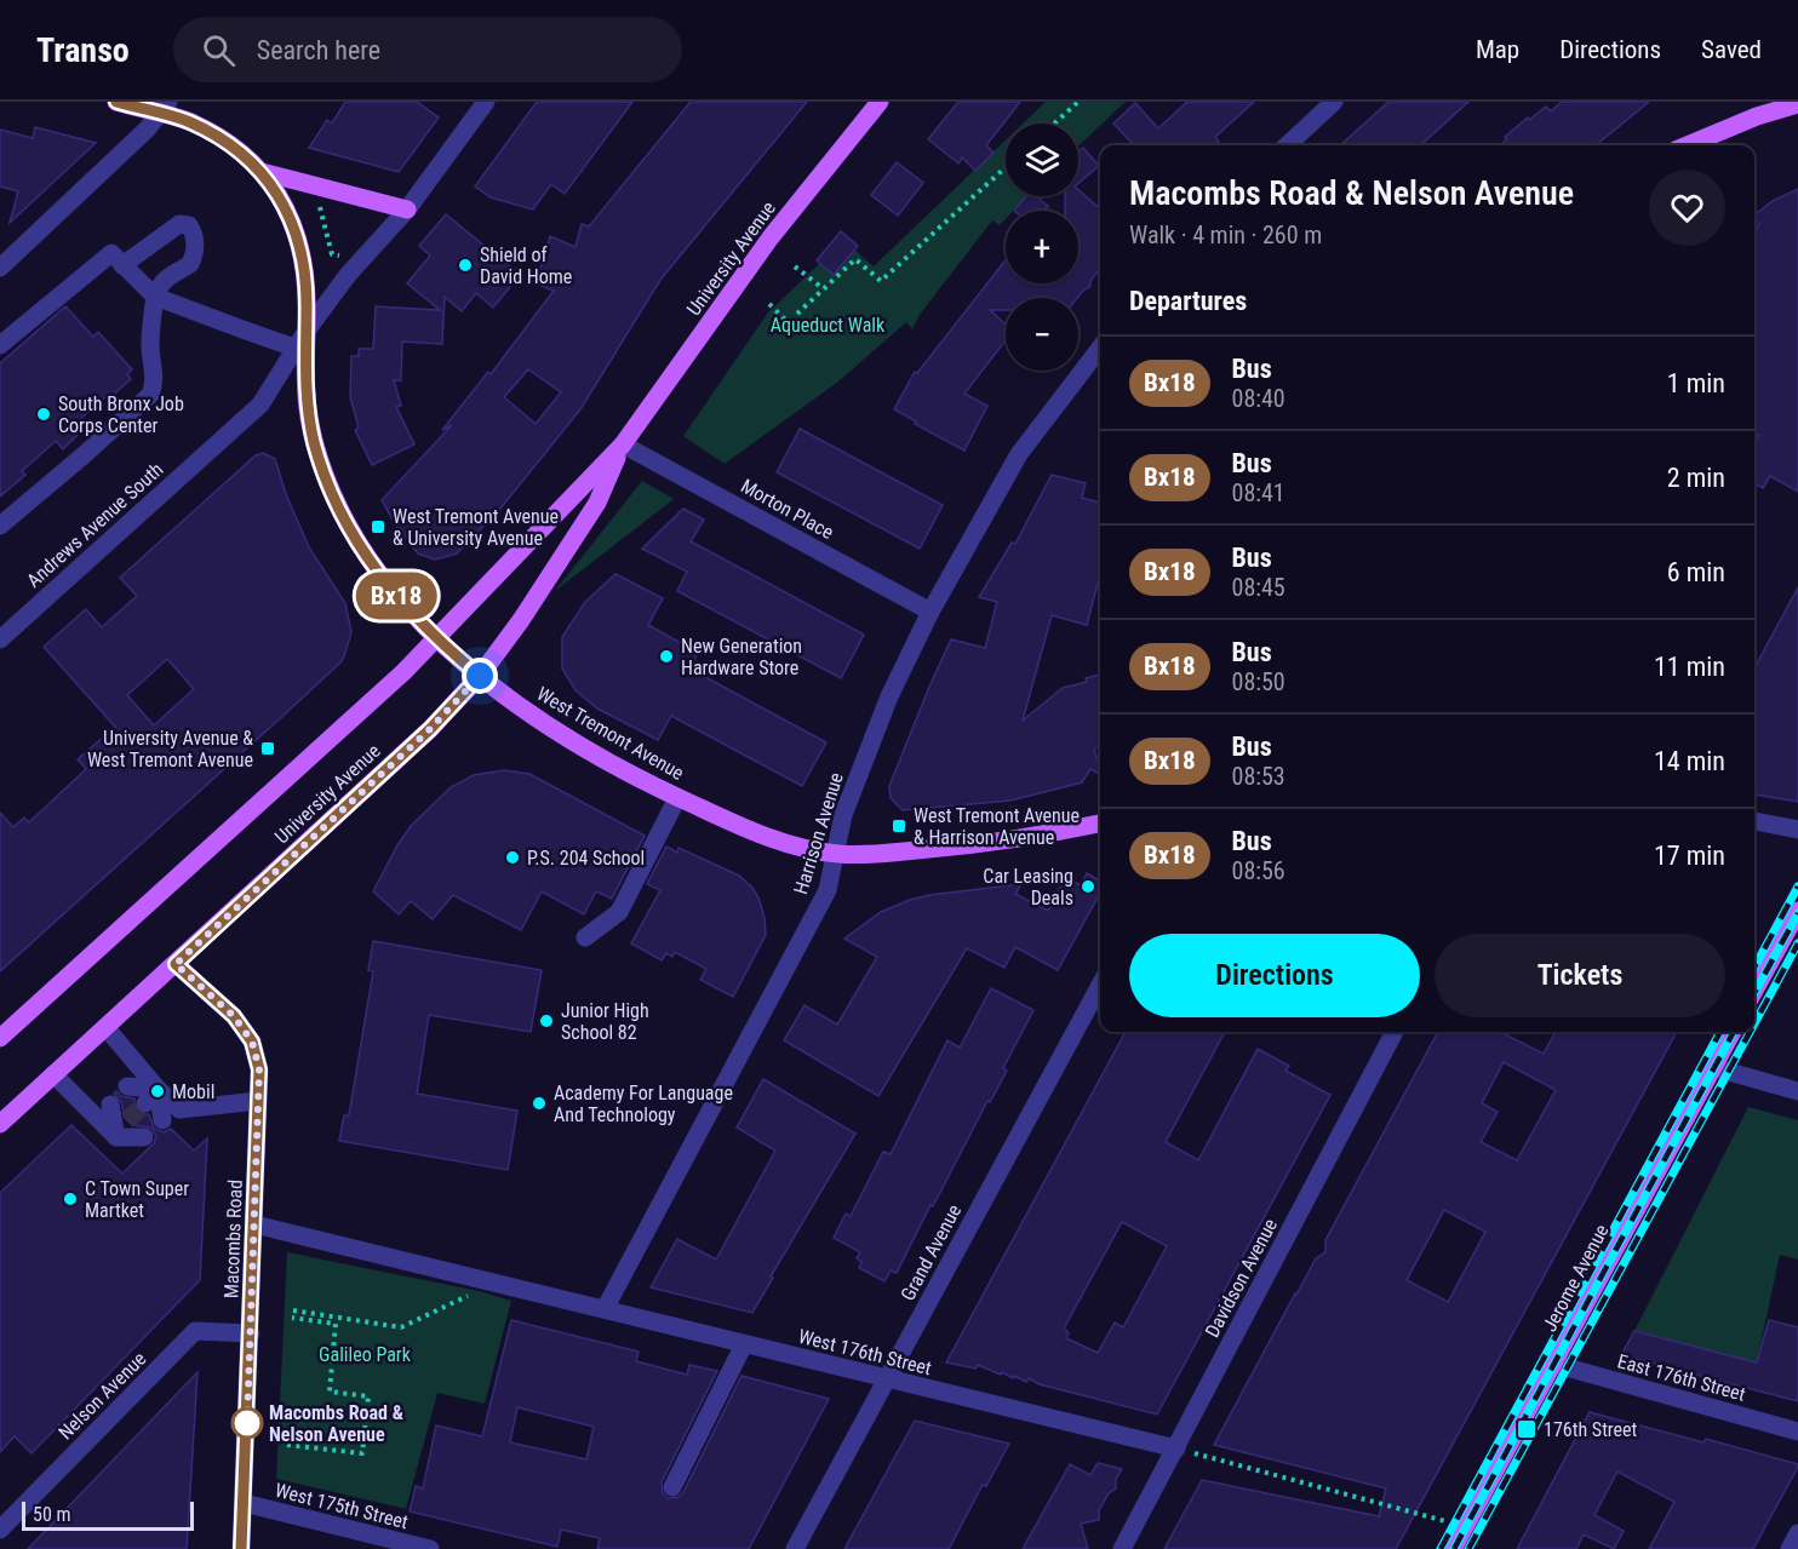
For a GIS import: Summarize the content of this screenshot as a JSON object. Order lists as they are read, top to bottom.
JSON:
{
  "streets": {
    "main road": ["University Avenue", "West Tremont Avenue", "Jerome Avenue"],
    "street": [
      "Morton Place",
      "Andrews Avenue South",
      "Harrison Avenue",
      "Macombs Road",
      "Grand Avenue",
      "Davidson Avenue",
      "West 176th Street",
      "East 176th Street",
      "Nelson Avenue",
      "West 175th Street"
    ]
  },
  "crossings": [
    ["University Avenue", "Morton Place"],
    ["University Avenue", "West Tremont Avenue"],
    ["University Avenue", "Macombs Road"],
    ["Morton Place", "Harrison Avenue"],
    ["Andrews Avenue South", "West Tremont Avenue"],
    ["West Tremont Avenue", "Harrison Avenue"],
    ["Harrison Avenue", "West 176th Street"],
    ["Macombs Road", "West 176th Street"],
    ["Macombs Road", "Nelson Avenue"],
    ["Macombs Road", "West 175th Street"],
    ["Grand Avenue", "West 176th Street"],
    ["Davidson Avenue", "West 176th Street"],
    ["Jerome Avenue", "East 176th Street"]
  ],
  "parks": ["Aqueduct Walk", "Galileo Park"],
  "places": {
    "other": [
      "Shield of David Home",
      "South Bronx Job Corps Center",
      "New Generation Hardware Store",
      "P.S. 204 School",
      "Car Leasing Deals",
      "Junior High School 82",
      "Mobil",
      "Academy For Language And Technology",
      "C Town Super Martket",
      "Macombs Road & Nelson Avenue"
    ],
    "transit": [
      "West Tremont Avenue & University Avenue",
      "University Avenue & West Tremont Avenue",
      "West Tremont Avenue & Harrison Avenue",
      "176th Street"
    ]
  },
  "lines": ["bus line Bx18"],
  "scale_bar": "50 m",
  "page": {
    "header": "Transo",
    "search": "Search here",
    "nav": ["Map", "Directions", "Saved"],
    "on_map": "Bx18",
    "map_buttons": ["+", "−"],
    "heading": [
      ["Macombs Road & Nelson Avenue", "Walk · 4 min · 260 m"],
      "Departures"
    ],
    "list": [
      {
        "mark": "Bx18",
        "name": "Bus",
        "note": "08:40",
        "value": "1 min"
      },
      {
        "mark": "Bx18",
        "name": "Bus",
        "note": "08:41",
        "value": "2 min"
      },
      {
        "mark": "Bx18",
        "name": "Bus",
        "note": "08:45",
        "value": "6 min"
      },
      {
        "mark": "Bx18",
        "name": "Bus",
        "note": "08:50",
        "value": "11 min"
      },
      {
        "mark": "Bx18",
        "name": "Bus",
        "note": "08:53",
        "value": "14 min"
      },
      {
        "mark": "Bx18",
        "name": "Bus",
        "note": "08:56",
        "value": "17 min"
      }
    ],
    "buttons": ["Directions", "Tickets"],
    "scale": "50 m"
  }
}
